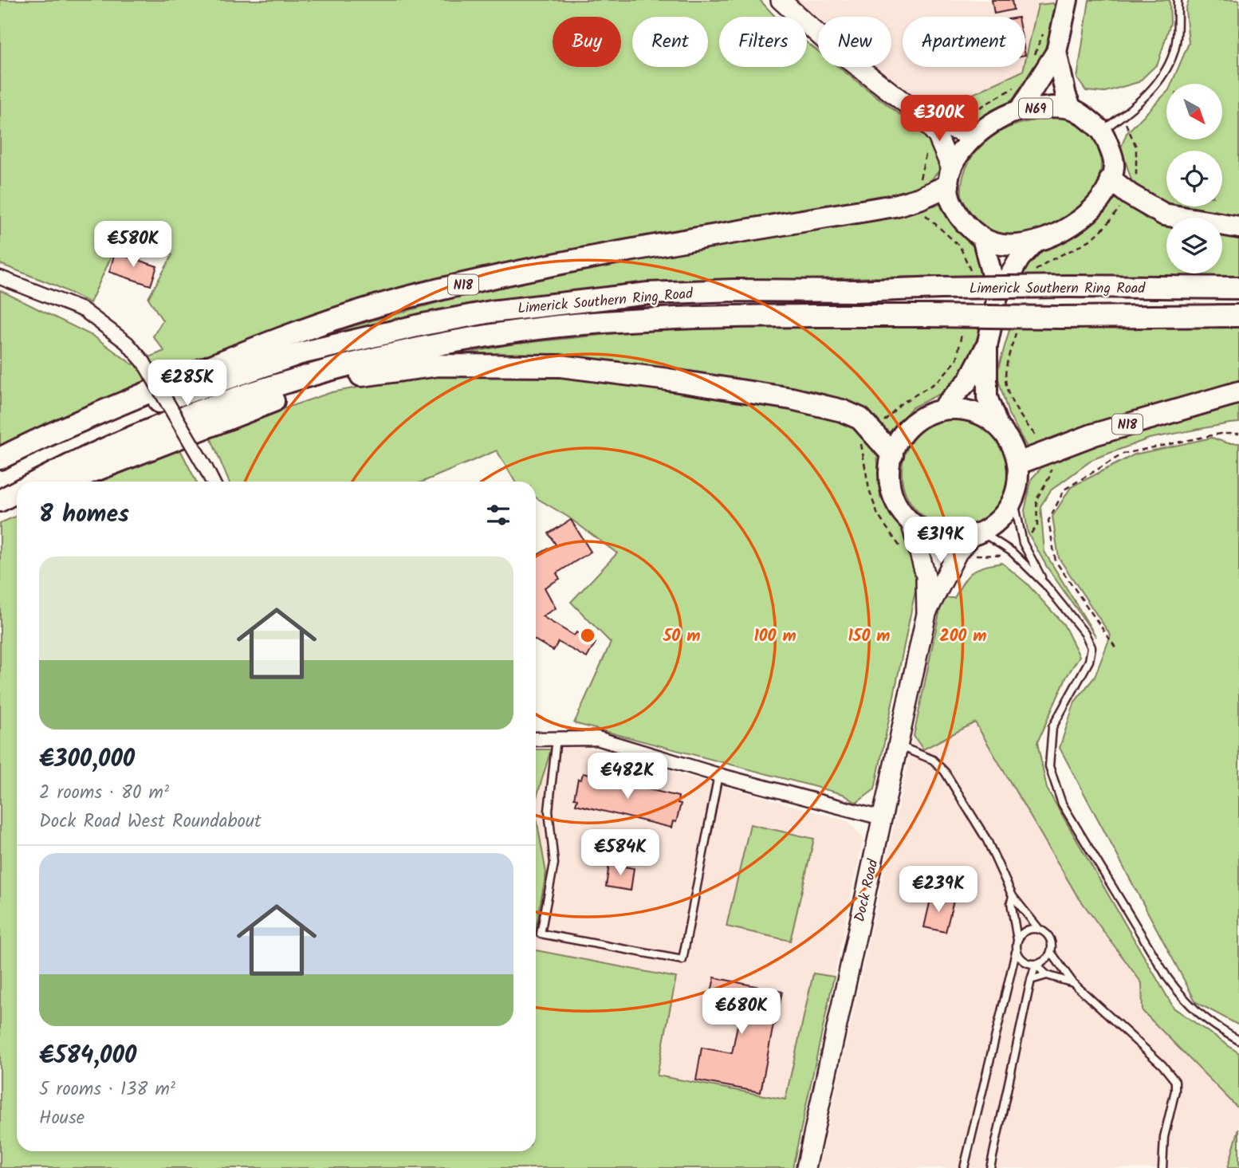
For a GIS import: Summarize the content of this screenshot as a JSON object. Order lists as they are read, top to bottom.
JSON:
{
  "streets": {
    "highway": ["N18", "Limerick Southern Ring Road"],
    "main road": ["N69", "Dock Road"]
  },
  "crossings": [
    ["N69", "N18"],
    ["N18", "Dock Road"]
  ],
  "north": "bottom right",
  "page": {
    "chip": [
      "Buy",
      "Rent",
      "Filters",
      "New",
      "Apartment"
    ],
    "price": [
      "€300K",
      "€580K",
      "€285K",
      "€319K",
      "€482K",
      "€584K",
      "€239K",
      "€680K"
    ],
    "heading": "8 homes",
    "list": [
      {
        "name": "€300,000",
        "note": "2 rooms · 80 m² · Dock Road West Roundabout"
      },
      {
        "name": "€584,000",
        "note": "5 rooms · 138 m² · House"
      }
    ]
  },
  "rings": [
    "50 m",
    "100 m",
    "150 m",
    "200 m"
  ]
}
